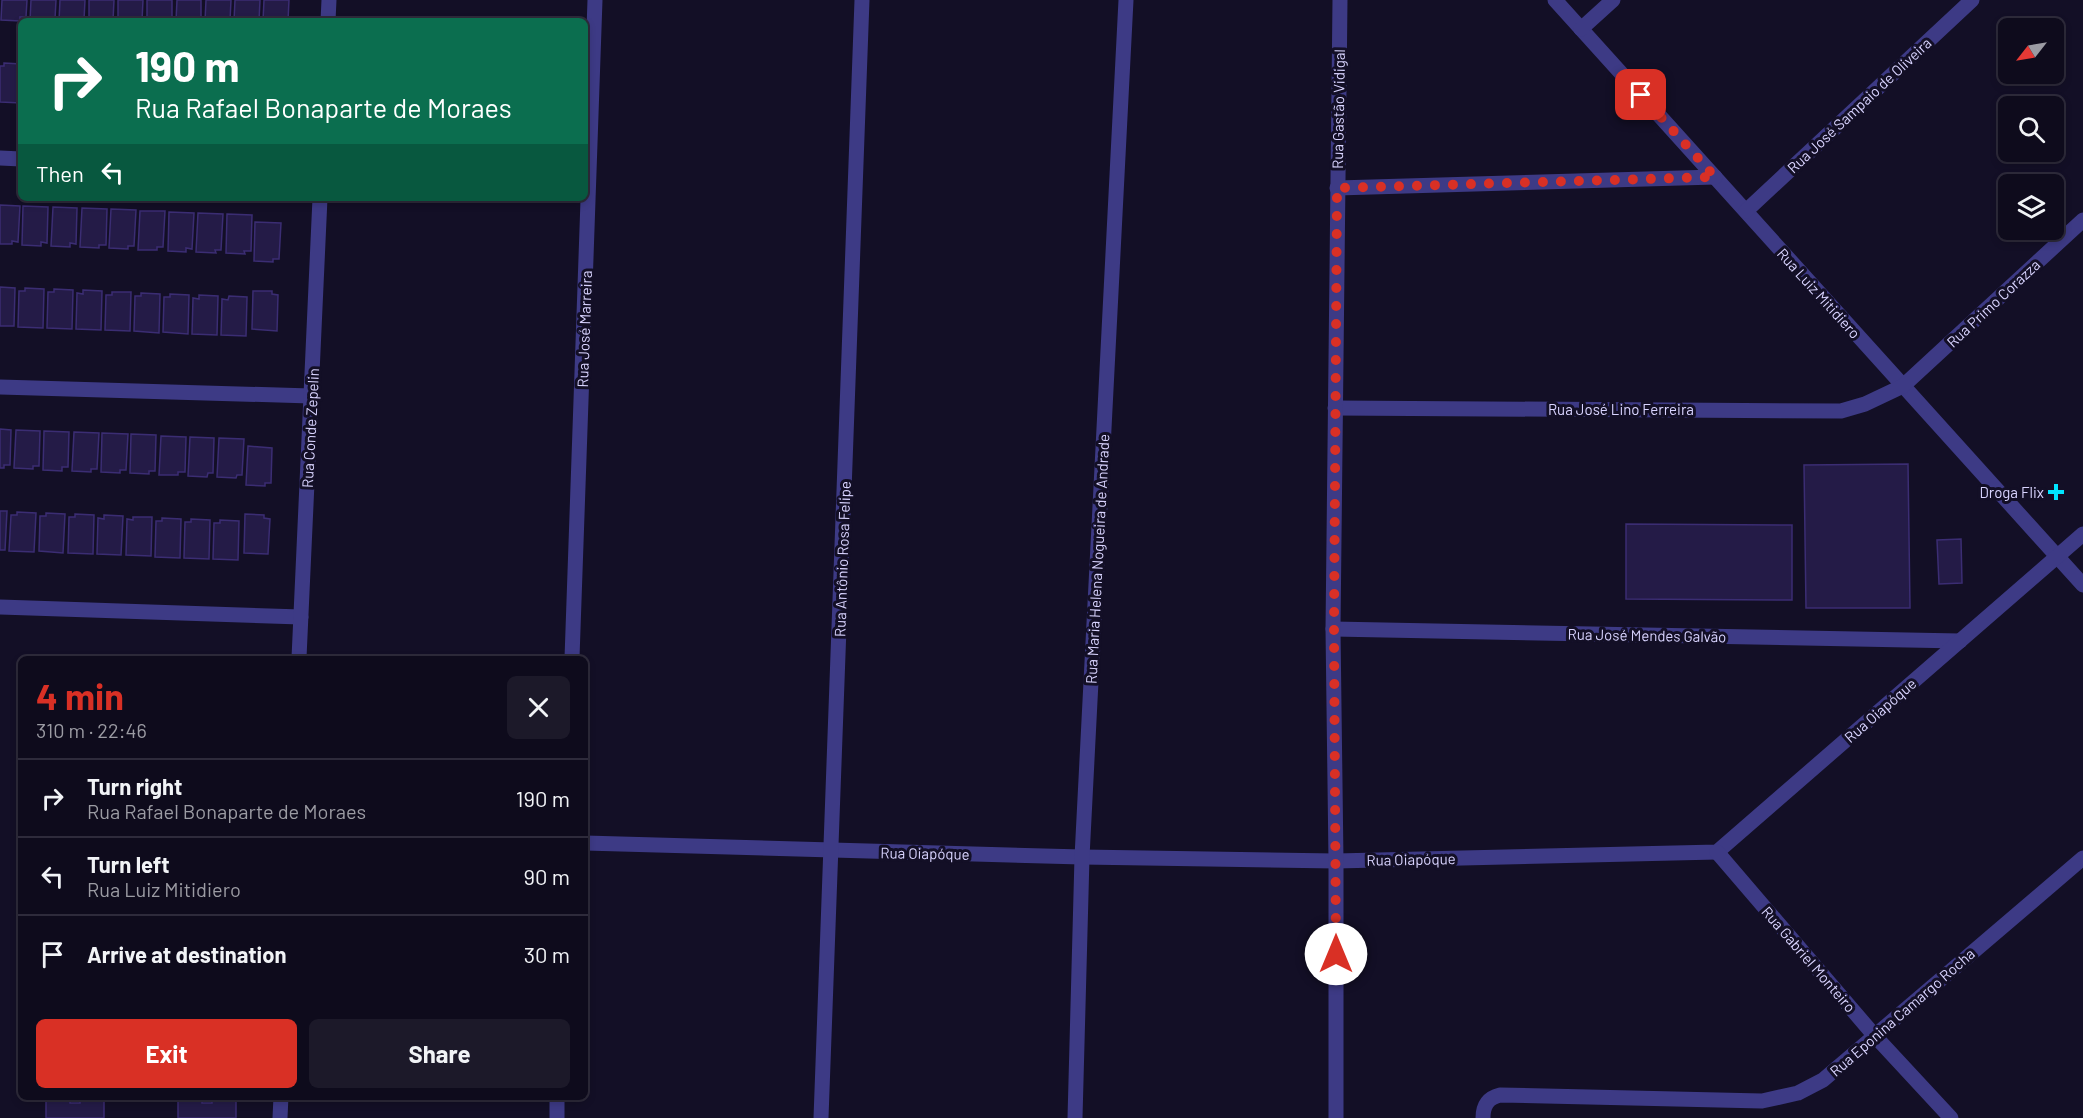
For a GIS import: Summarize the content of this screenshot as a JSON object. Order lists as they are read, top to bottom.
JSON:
{
  "streets": {
    "street": [
      "Rua José Sampaio de Oliveira",
      "Rua Gastão Vidigal",
      "Rua Luiz Mitidiero",
      "Rua Primo Corazza",
      "Rua José Marreira",
      "Rua José Lino Ferreira",
      "Rua Conde Zepelin",
      "Rua Antônio Rosa Felipe",
      "Rua Maria Helena Nogueira de Andrade",
      "Rua José Mendes Galvão",
      "Rua Oiapóque",
      "Rua Gabriel Monteiro",
      "Rua Eponina Camargo Rocha"
    ]
  },
  "crossings": [
    ["Rua José Sampaio de Oliveira", "Rua Luiz Mitidiero"],
    ["Rua Gastão Vidigal", "Rua José Lino Ferreira"],
    ["Rua Gastão Vidigal", "Rua José Mendes Galvão"],
    ["Rua Gastão Vidigal", "Rua Oiapóque"],
    ["Rua Luiz Mitidiero", "Rua Primo Corazza"],
    ["Rua Luiz Mitidiero", "Rua José Lino Ferreira"],
    ["Rua Luiz Mitidiero", "Rua Oiapóque"],
    ["Rua Primo Corazza", "Rua José Lino Ferreira"],
    ["Rua Antônio Rosa Felipe", "Rua Oiapóque"],
    ["Rua Maria Helena Nogueira de Andrade", "Rua Oiapóque"],
    ["Rua José Mendes Galvão", "Rua Oiapóque"],
    ["Rua Oiapóque", "Rua Gabriel Monteiro"],
    ["Rua Gabriel Monteiro", "Rua Eponina Camargo Rocha"]
  ],
  "places": {
    "health": ["Droga Flix"]
  },
  "north": "bottom left",
  "page": {
    "turn": ["190 m", "Rua Rafael Bonaparte de Moraes"],
    "then": "Then",
    "heading": ["4 min", "310 m · 22:46"],
    "list": [
      {
        "name": "Turn right",
        "note": "Rua Rafael Bonaparte de Moraes",
        "value": "190 m"
      },
      {
        "name": "Turn left",
        "note": "Rua Luiz Mitidiero",
        "value": "90 m"
      },
      {
        "name": "Arrive at destination",
        "value": "30 m"
      }
    ],
    "buttons": ["Exit", "Share"]
  }
}
